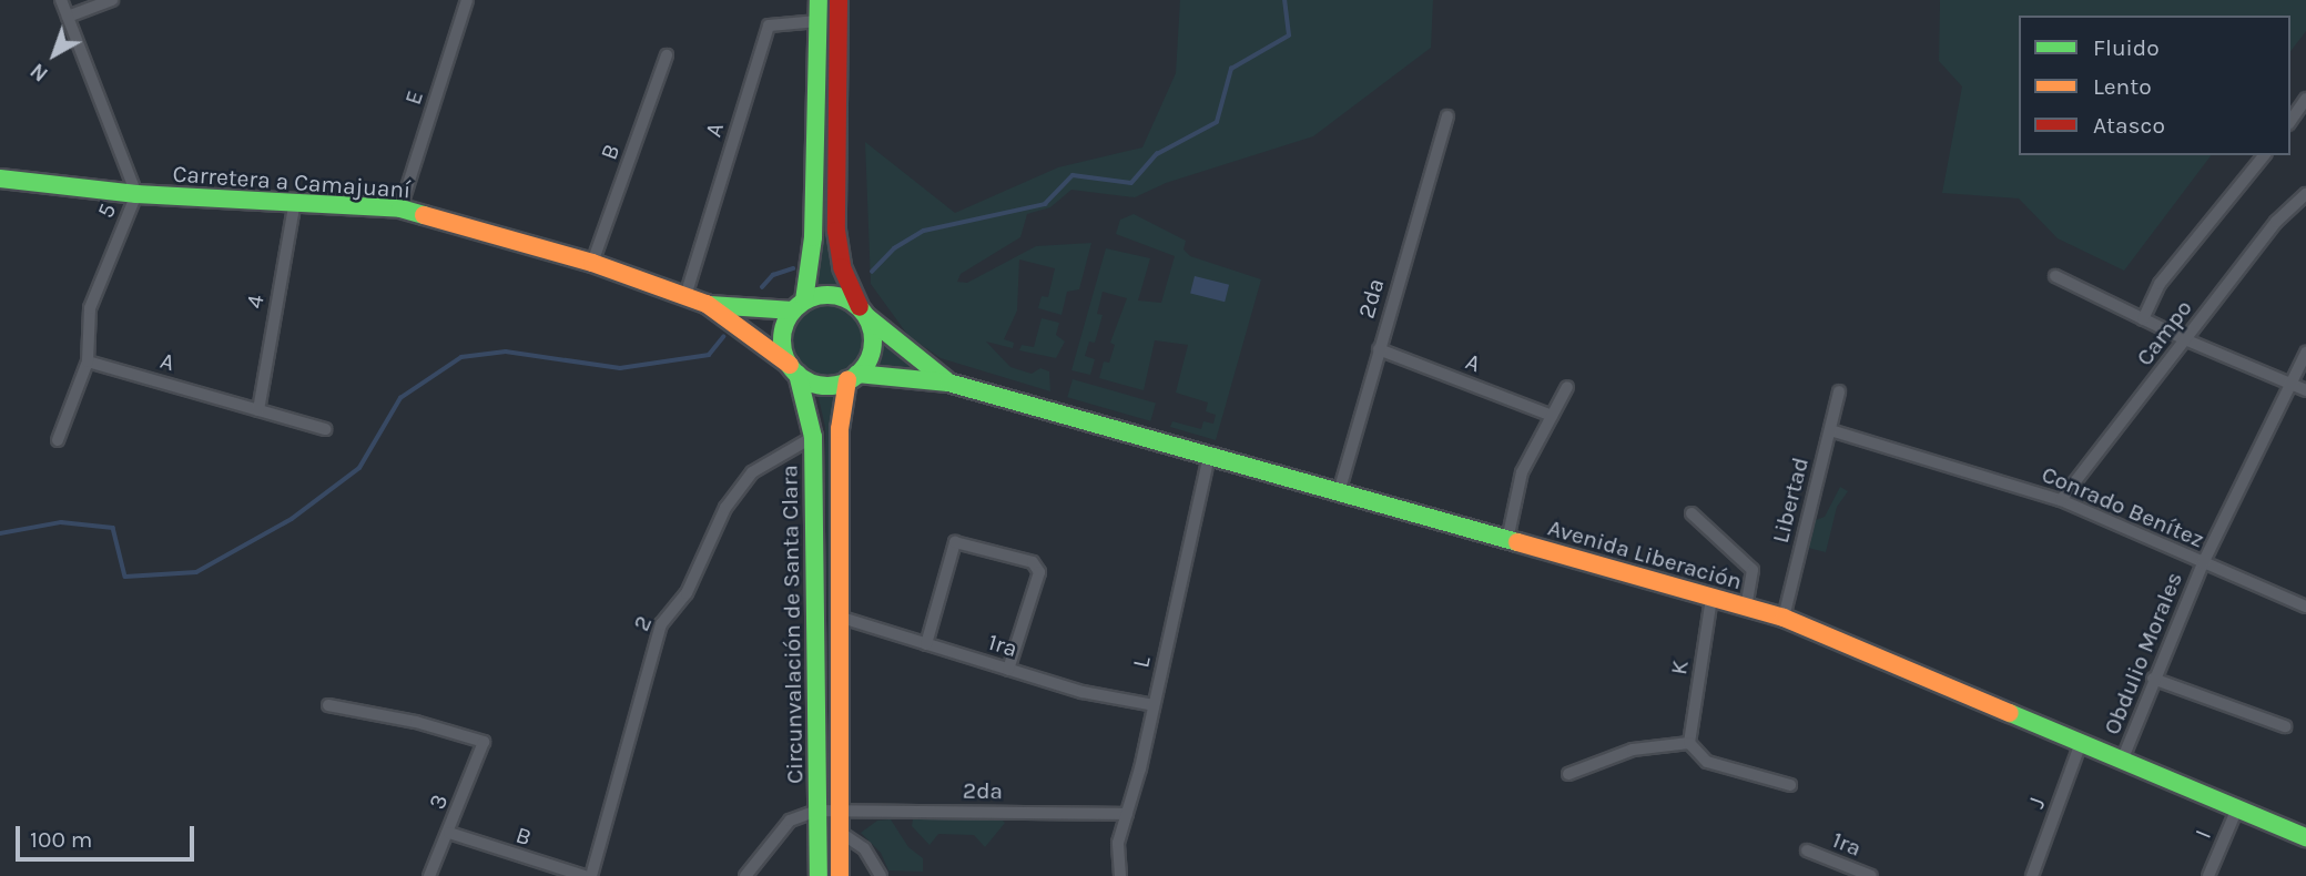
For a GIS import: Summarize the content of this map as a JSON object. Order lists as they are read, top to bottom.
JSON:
{
  "streets": {
    "main road": ["Carretera a Camajuaní", "Avenida Liberación", "Circunvalación de Santa Clara"],
    "street": [
      "E",
      "A",
      "B",
      "5",
      "2da",
      "4",
      "Campo",
      "Libertad",
      "Conrado Benítez",
      "2",
      "1ra",
      "Obdulio Morales",
      "L",
      "K",
      "3",
      "J",
      "I"
    ]
  },
  "crossings": [
    ["E", "Carretera a Camajuaní"],
    ["A", "Carretera a Camajuaní"],
    ["A", "5"],
    ["A", "2da"],
    ["A", "4"],
    ["B", "Carretera a Camajuaní"],
    ["B", "3"],
    ["Carretera a Camajuaní", "5"],
    ["Carretera a Camajuaní", "4"],
    ["Carretera a Camajuaní", "Avenida Liberación"],
    ["Carretera a Camajuaní", "Circunvalación de Santa Clara"],
    ["2da", "Avenida Liberación"],
    ["2da", "Circunvalación de Santa Clara"],
    ["2da", "L"],
    ["Campo", "Conrado Benítez"],
    ["Libertad", "Conrado Benítez"],
    ["Libertad", "Avenida Liberación"],
    ["Conrado Benítez", "Obdulio Morales"],
    ["Avenida Liberación", "Circunvalación de Santa Clara"],
    ["Avenida Liberación", "Obdulio Morales"],
    ["Avenida Liberación", "L"],
    ["Avenida Liberación", "K"],
    ["Avenida Liberación", "J"],
    ["Avenida Liberación", "I"],
    ["2", "Circunvalación de Santa Clara"],
    ["Circunvalación de Santa Clara", "1ra"],
    ["1ra", "L"]
  ],
  "legend": ["Fluido", "Lento", "Atasco"],
  "scale_bar": "100 m",
  "north": "bottom left"
}
